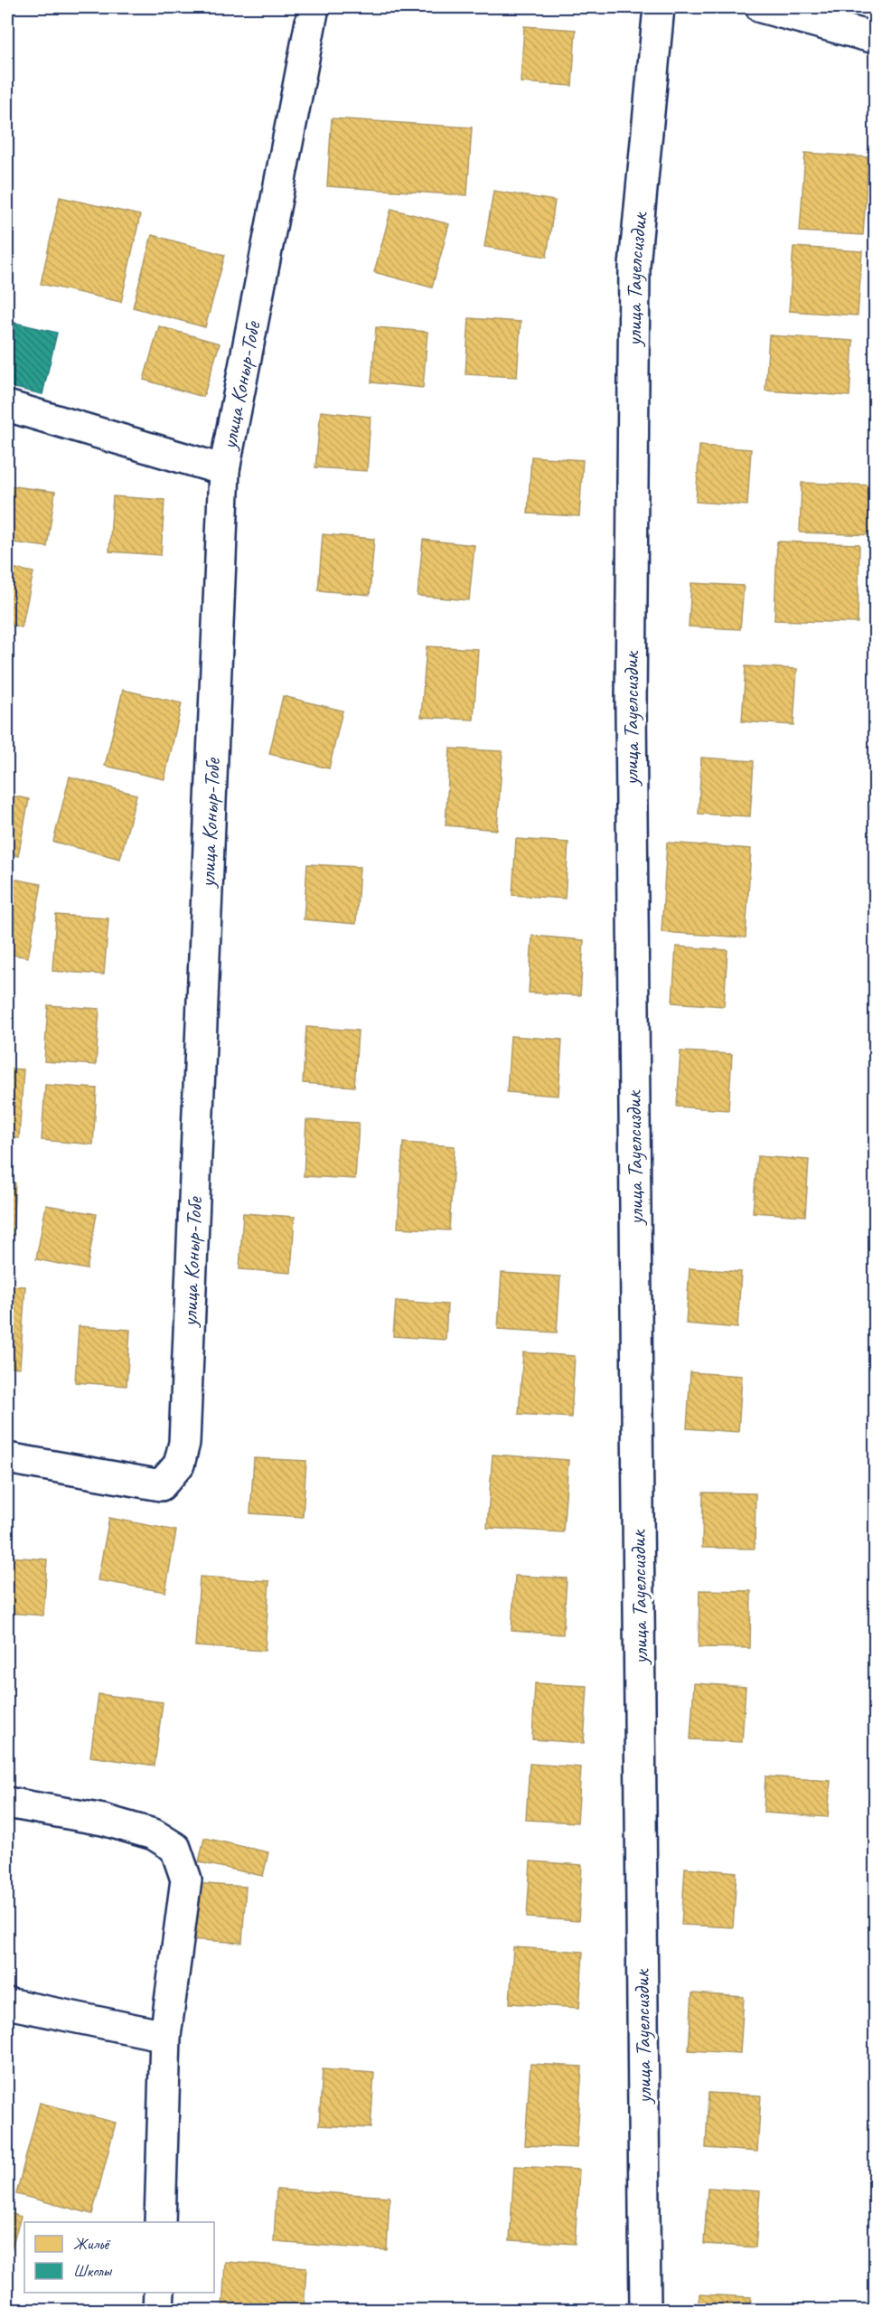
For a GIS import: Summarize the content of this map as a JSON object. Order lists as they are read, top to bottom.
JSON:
{
  "streets": {
    "street": ["улица Тауелсиздик", "улица Коныр-Тобе"]
  },
  "legend": ["Жильё", "Школы"]
}
